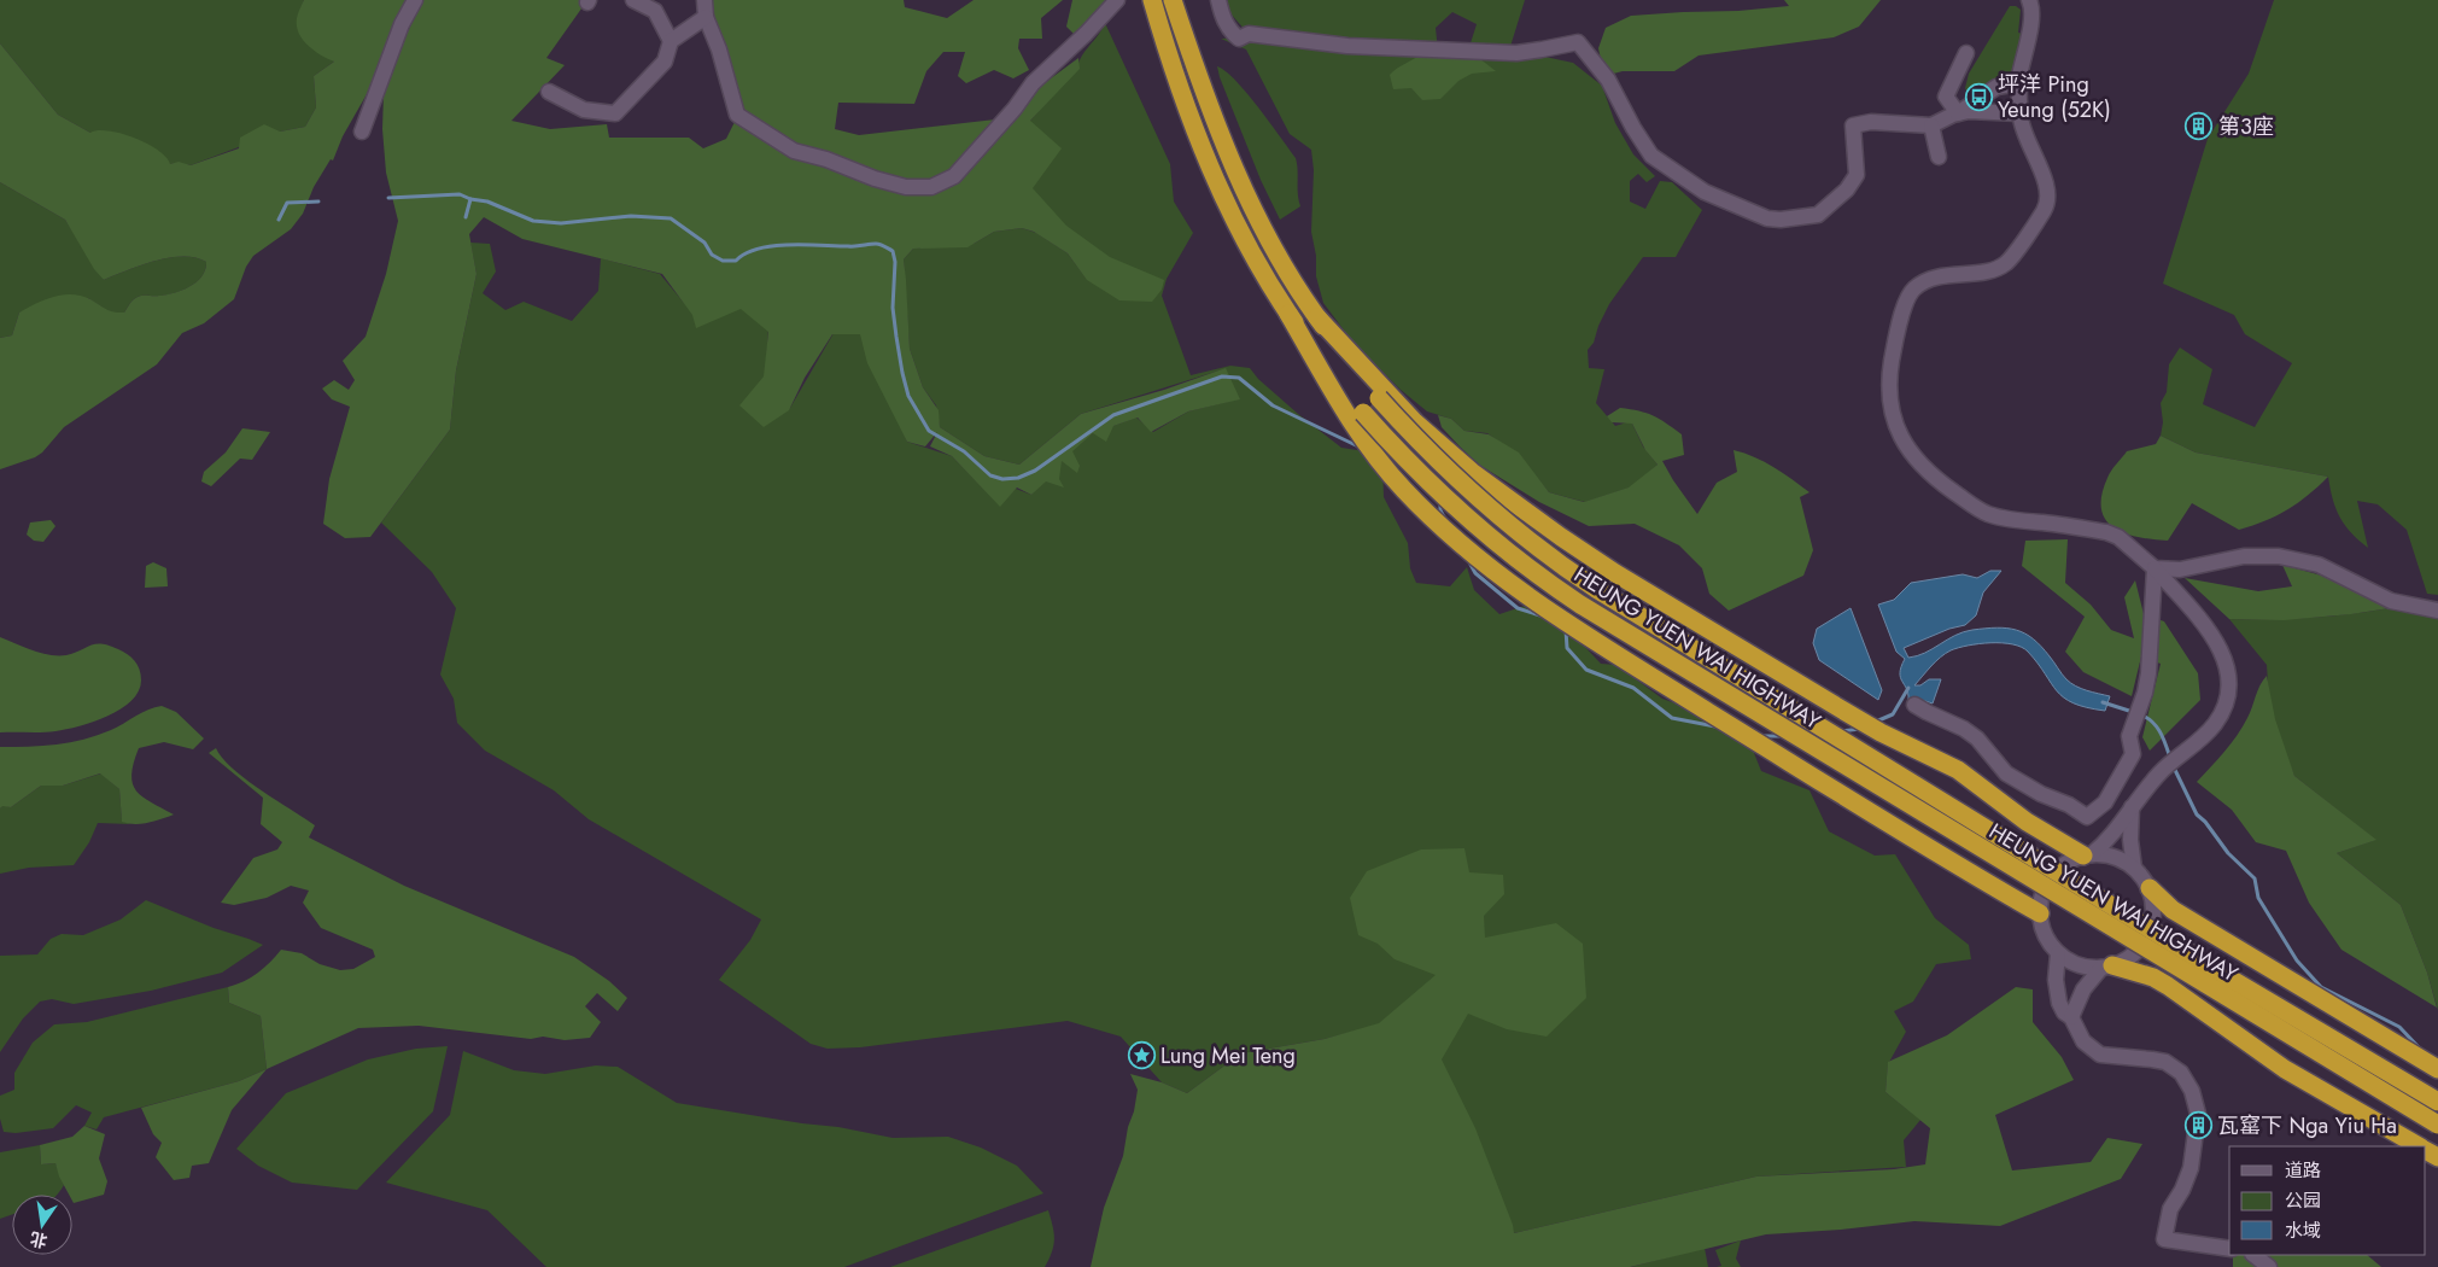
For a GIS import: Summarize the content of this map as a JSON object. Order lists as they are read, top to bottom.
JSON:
{
  "streets": {
    "highway": ["HEUNG YUEN WAI HIGHWAY"]
  },
  "places": {
    "bus stop": ["坪洋 Ping Yeung (52K)"],
    "building": ["第3座", "瓦窰下 Nga Yiu Ha"],
    "place": ["Lung Mei Teng"]
  },
  "legend": ["道路", "公园", "水域"],
  "north": "bottom"
}
